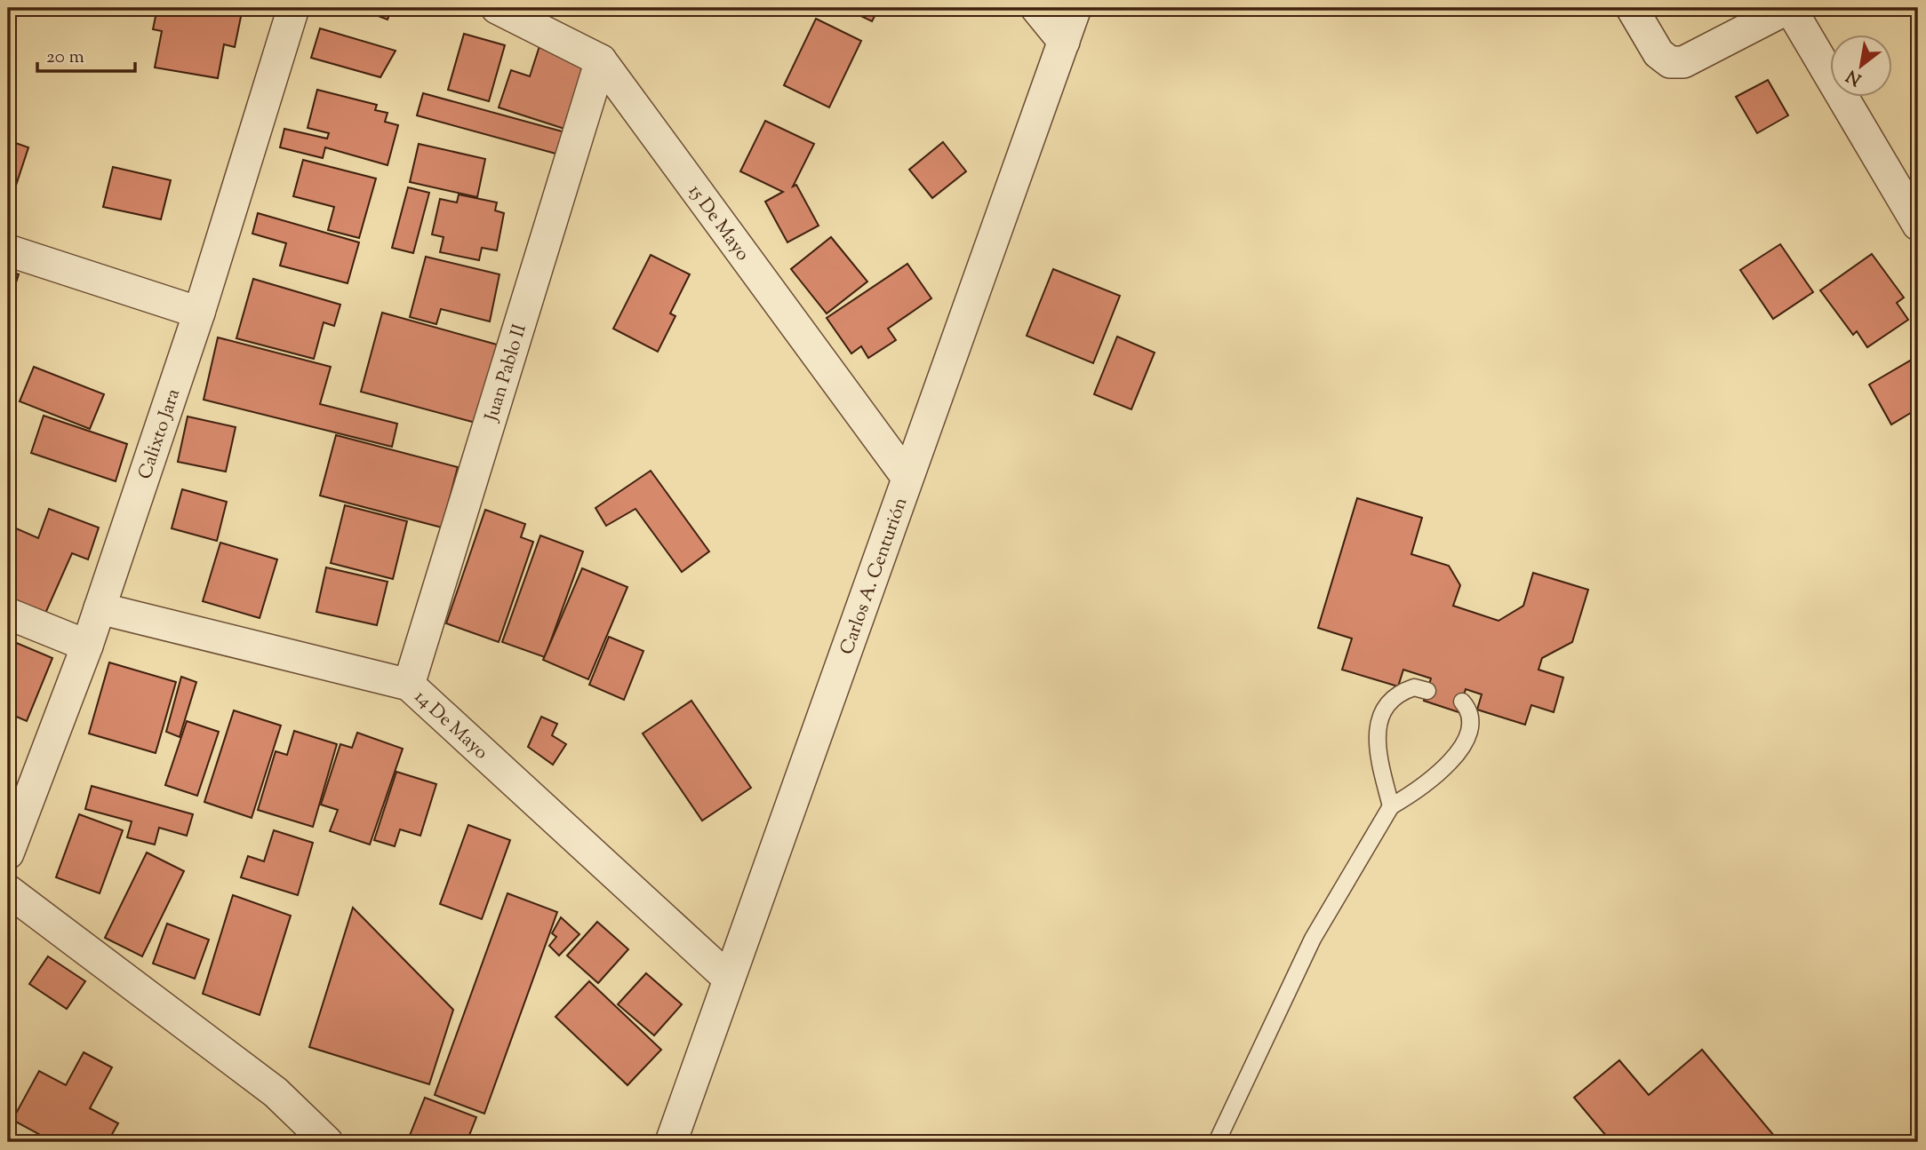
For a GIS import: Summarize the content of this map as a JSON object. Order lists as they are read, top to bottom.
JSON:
{
  "streets": {
    "street": [
      "15 De Mayo",
      "Juan Pablo II",
      "Calixto Jara",
      "Carlos A. Centurión",
      "14 De Mayo"
    ]
  },
  "crossings": [
    ["15 De Mayo", "Juan Pablo II"],
    ["15 De Mayo", "Carlos A. Centurión"],
    ["Juan Pablo II", "14 De Mayo"],
    ["Calixto Jara", "14 De Mayo"],
    ["Carlos A. Centurión", "14 De Mayo"]
  ],
  "scale_bar": "20 m",
  "north": "bottom left"
}
